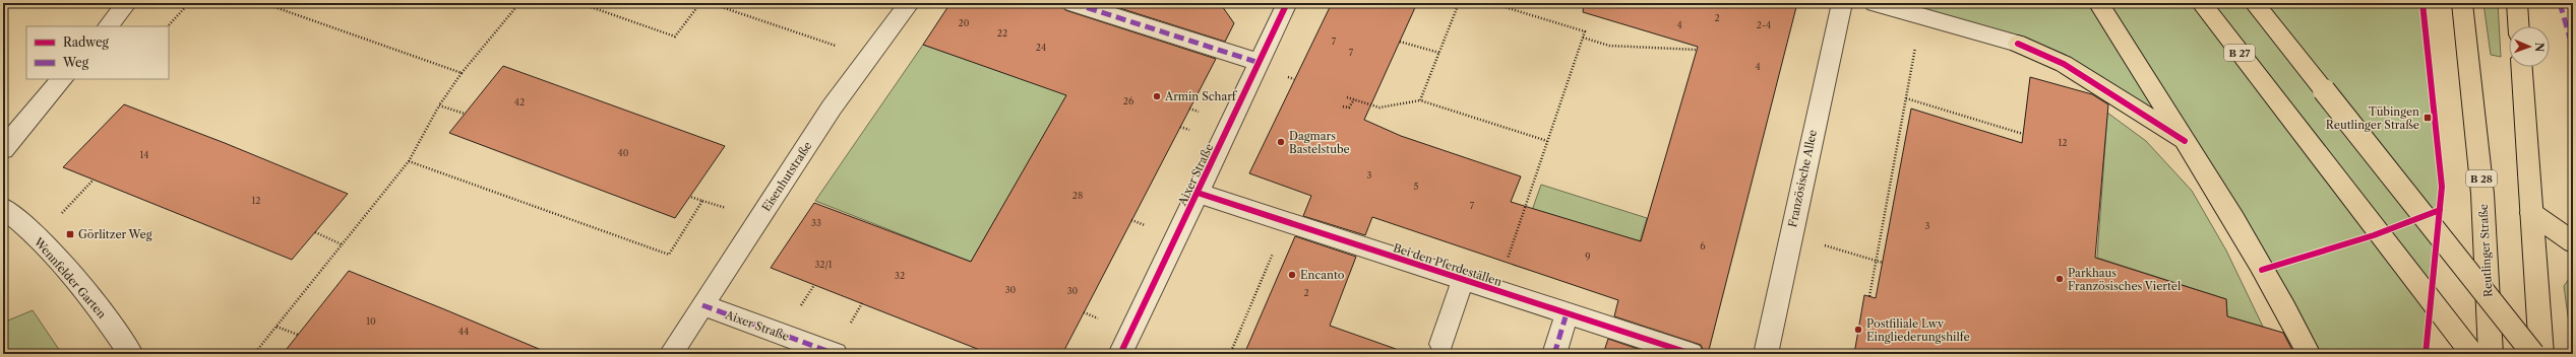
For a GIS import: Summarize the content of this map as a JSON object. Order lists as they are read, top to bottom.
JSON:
{
  "streets": {
    "main road": ["B 27", "B 28", "Reutlinger Straße"],
    "street": [
      "Aixer Straße",
      "Eisenhutstraße",
      "Französische Allee",
      "Bei den Pferdeställen",
      "Wennfelder Garten"
    ]
  },
  "crossings": [
    ["Aixer Straße", "Eisenhutstraße"],
    ["Aixer Straße", "Bei den Pferdeställen"]
  ],
  "places": {
    "other": [
      "Armin Scharf",
      "Dagmars Bastelstube",
      "Encanto",
      "Parkhaus Französisches Viertel",
      "Postfiliale Lwv Eingliederungshilfe"
    ],
    "transit": ["Tübingen Reutlinger Straße", "Görlitzer Weg"]
  },
  "house_numbers": [
    "2",
    "20",
    "4",
    "2-4",
    "22",
    "7",
    "24",
    "7",
    "4",
    "26",
    "42",
    "12",
    "40",
    "14",
    "3",
    "5",
    "28",
    "12",
    "7",
    "33",
    "3",
    "6",
    "9",
    "32/1",
    "32",
    "30",
    "30",
    "2",
    "10",
    "44"
  ],
  "legend": ["Radweg", "Weg"],
  "north": "right"
}
